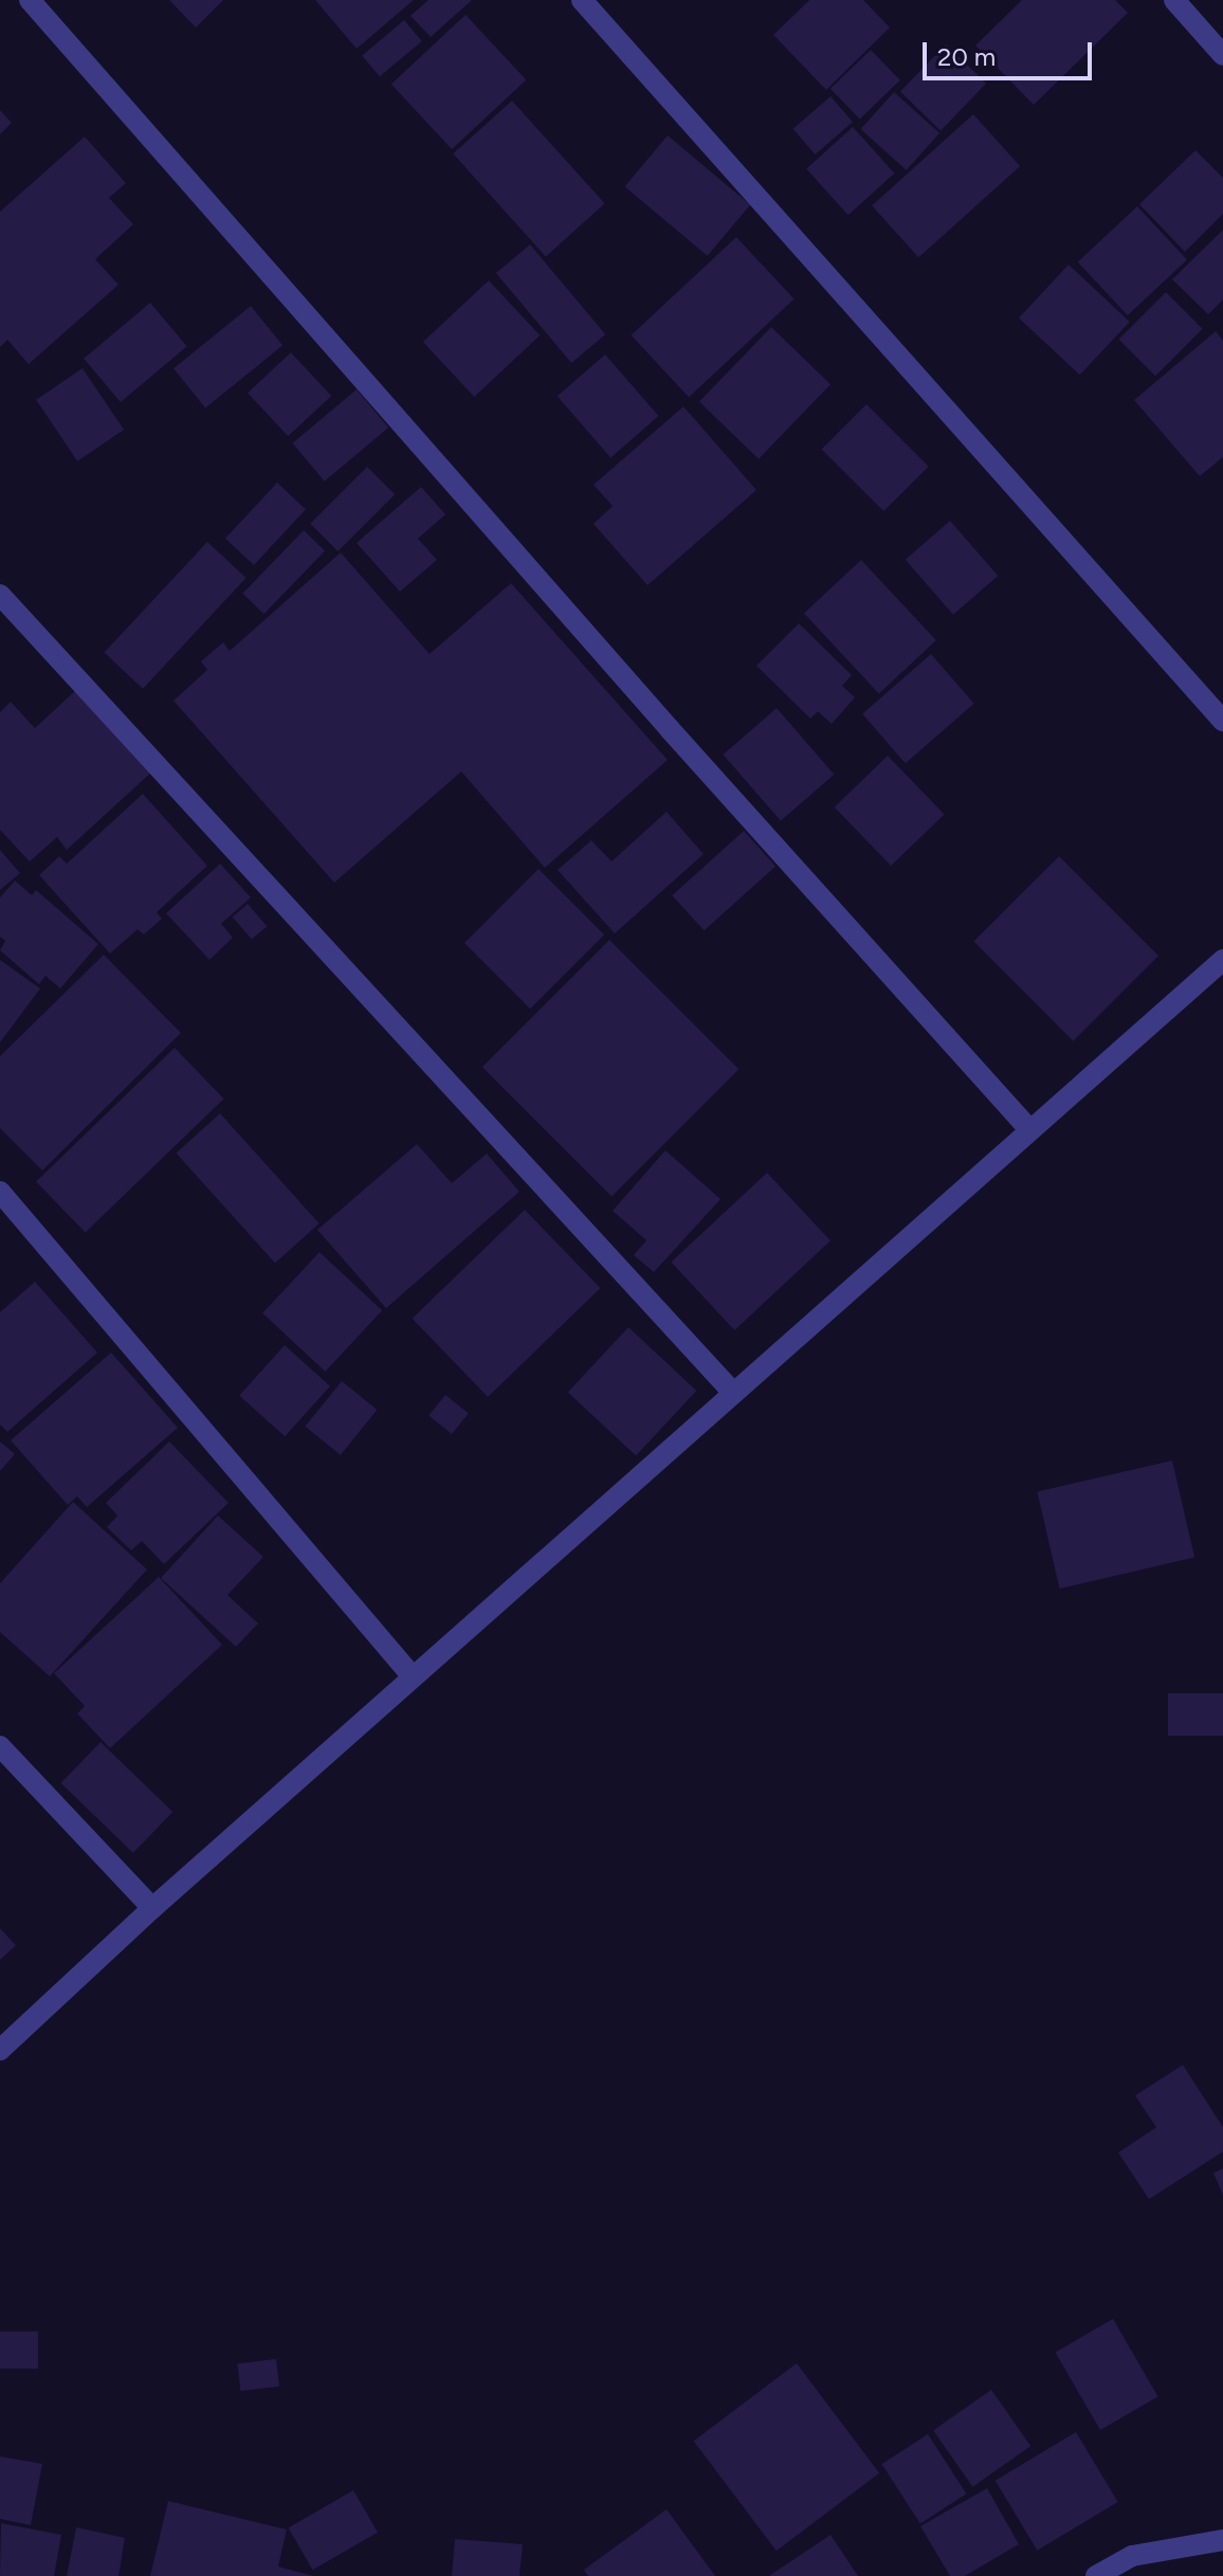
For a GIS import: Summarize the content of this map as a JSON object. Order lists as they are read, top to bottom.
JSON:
{
  "scale_bar": "20 m"
}
